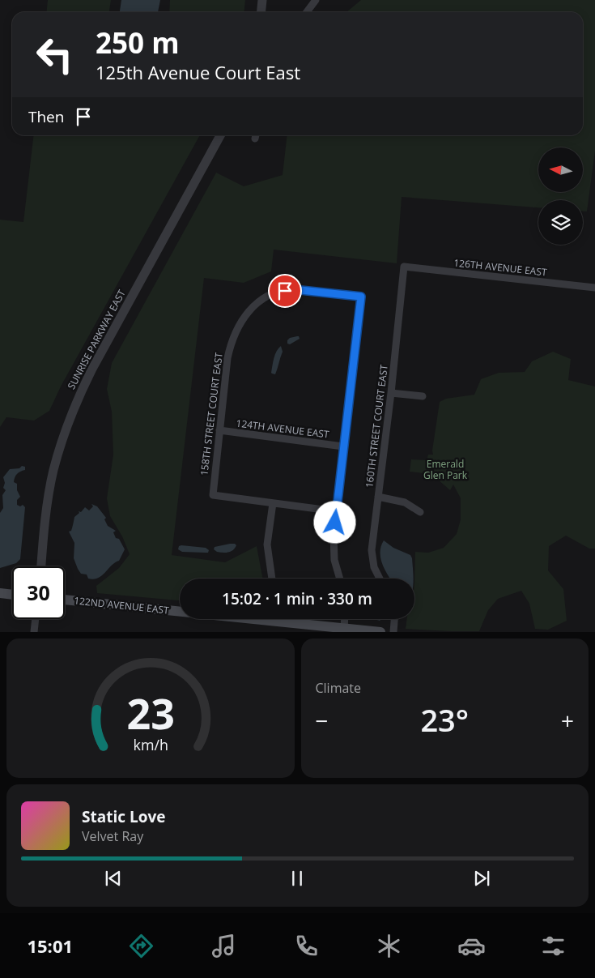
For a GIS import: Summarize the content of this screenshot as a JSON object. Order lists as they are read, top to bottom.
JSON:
{
  "streets": {
    "main road": ["122ND AVENUE EAST"],
    "street": [
      "126TH AVENUE EAST",
      "SUNRISE PARKWAY EAST",
      "158TH STREET COURT EAST",
      "160TH STREET COURT EAST",
      "124TH AVENUE EAST"
    ]
  },
  "crossings": [
    ["126TH AVENUE EAST", "160TH STREET COURT EAST"],
    ["158TH STREET COURT EAST", "124TH AVENUE EAST"]
  ],
  "parks": ["Emerald Glen Park"],
  "north": "left",
  "page": {
    "turn": ["250 m", "125th Avenue Court East"],
    "then": "Then",
    "limit": "30",
    "trip": "15:02 · 1 min · 330 m",
    "tile": "Climate",
    "heat": ["−", "23°", "+"],
    "song": ["Static Love", "Velvet Ray"],
    "tabs": "15:01",
    "gauge": ["23", "km/h"]
  }
}
